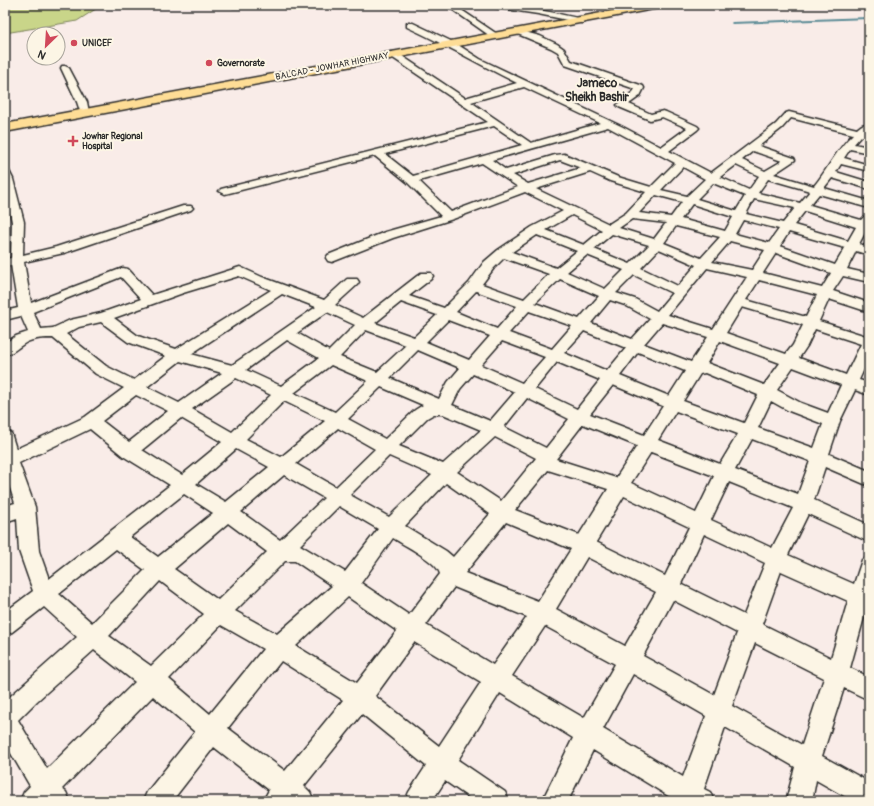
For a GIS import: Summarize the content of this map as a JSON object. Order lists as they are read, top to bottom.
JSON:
{
  "streets": {
    "main road": ["BALCAD - JOWHAR HIGHWAY"]
  },
  "districts": ["Jameco Sheikh Bashir"],
  "places": {
    "other": ["UNICEF", "Governorate"],
    "health": ["Jowhar Regional Hospital"]
  },
  "north": "bottom left"
}
